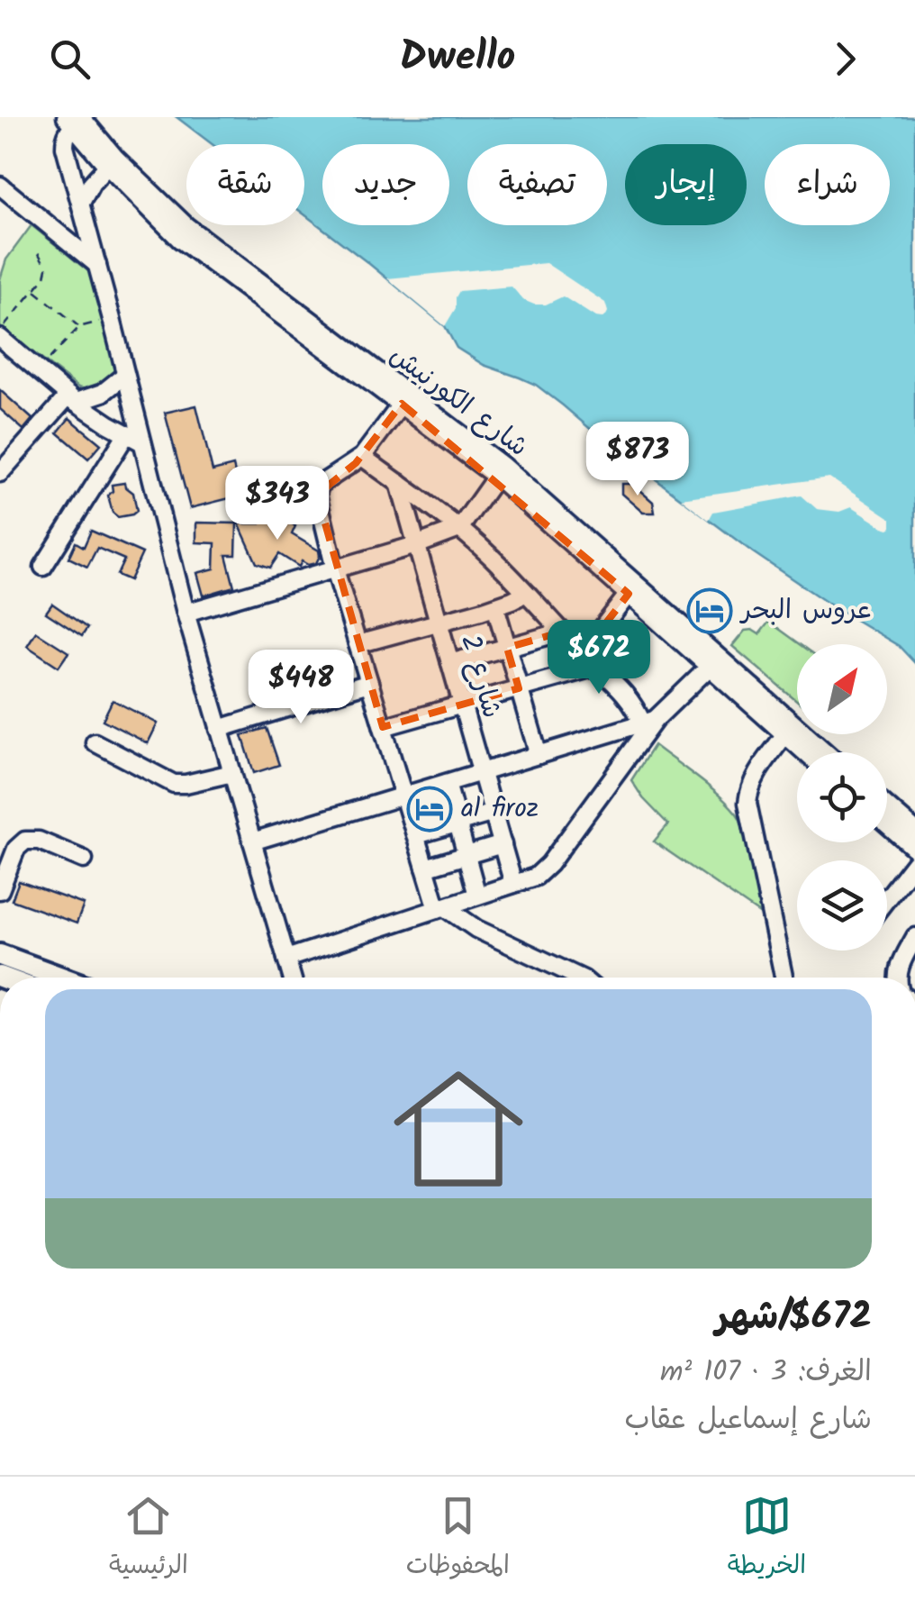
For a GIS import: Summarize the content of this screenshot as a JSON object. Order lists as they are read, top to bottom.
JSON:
{
  "streets": {
    "street": ["شارع الكورنيش", "شارع 2"]
  },
  "places": {
    "hotel": ["عروس البحر", "al firoz"]
  },
  "north": "top right",
  "page": {
    "header": "Dwello",
    "chip": [
      "شراء",
      "إيجار",
      "تصفية",
      "جديد",
      "شقة"
    ],
    "price": [
      "$873",
      "$343",
      "$672",
      "$448"
    ],
    "list": [
      {
        "name": "$672/شهر",
        "note": "الغرف: 3 · 107 m² · شارع إسماعيل عقاب"
      }
    ],
    "tabs": ["الخريطة", "المحفوظات", "الرئيسية"]
  }
}
